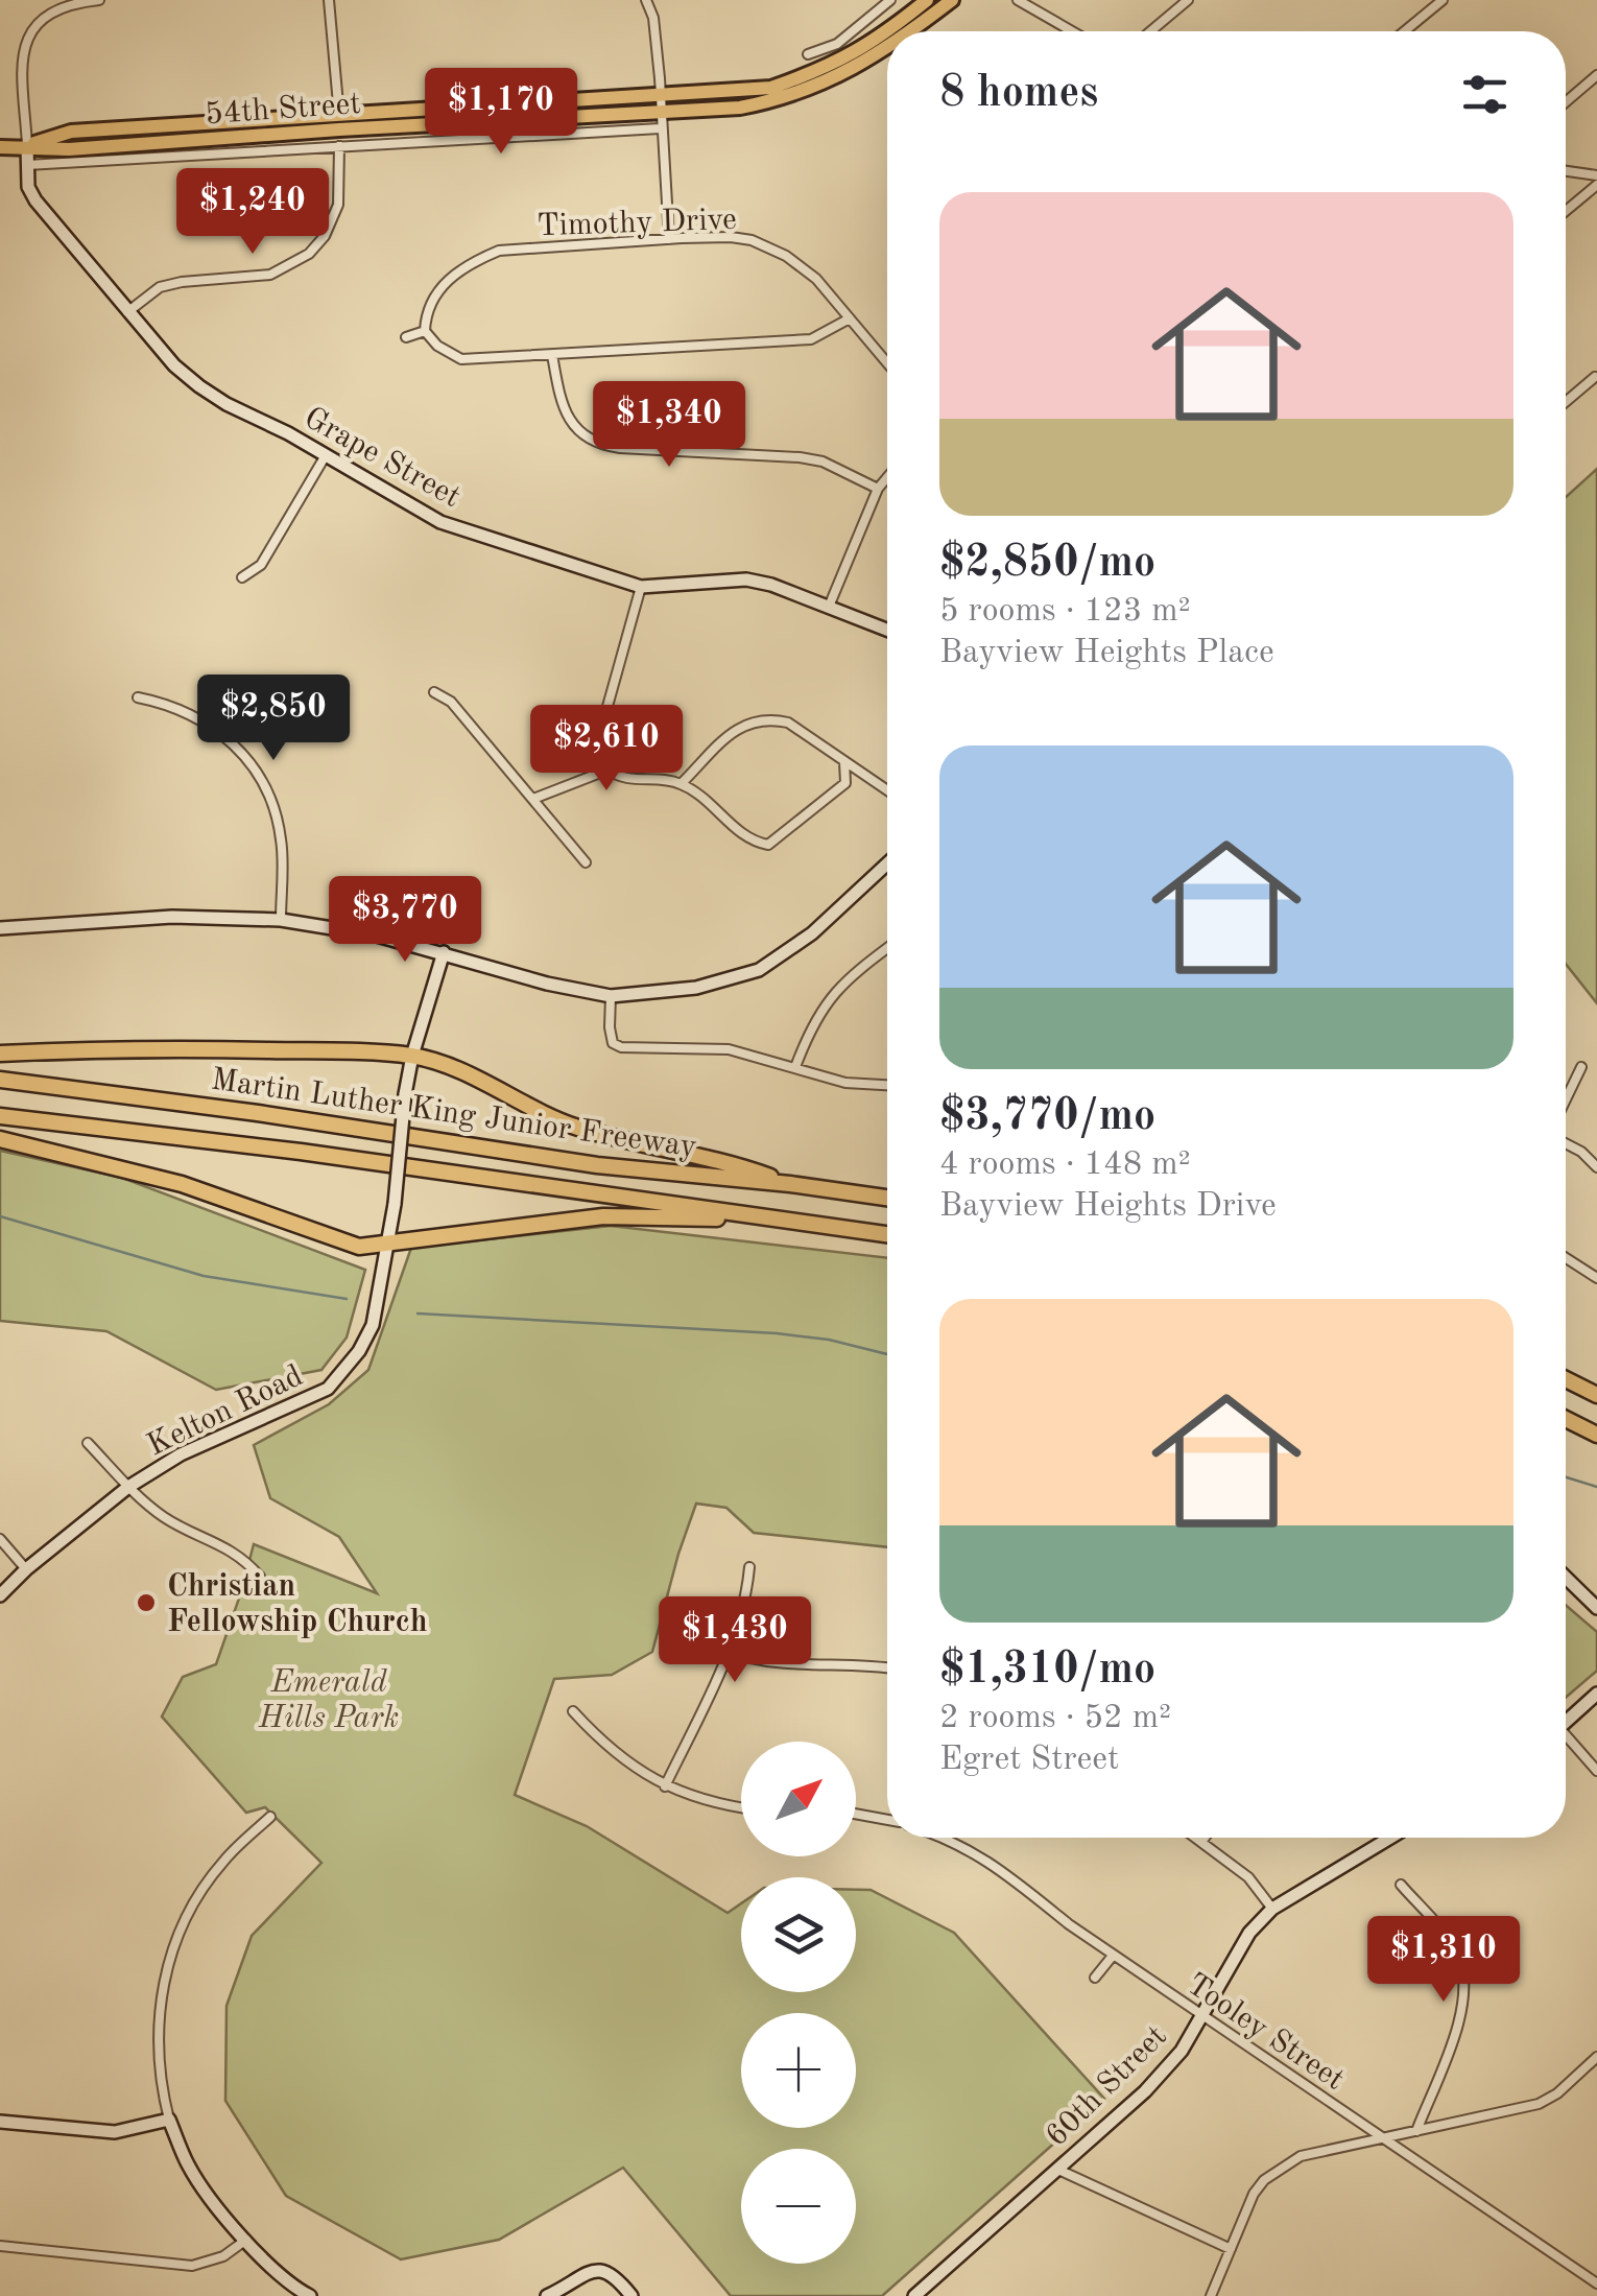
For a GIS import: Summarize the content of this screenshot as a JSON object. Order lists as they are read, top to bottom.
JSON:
{
  "streets": {
    "highway": ["Martin Luther King Junior Freeway"],
    "main road": ["54th Street"],
    "street": [
      "Timothy Drive",
      "Grape Street",
      "Kelton Road",
      "Tooley Street",
      "60th Street"
    ]
  },
  "crossings": [
    ["54th Street", "Grape Street"],
    ["Tooley Street", "60th Street"]
  ],
  "parks": ["Emerald Hills Park"],
  "places": ["Christian Fellowship Church"],
  "north": "top right",
  "page": {
    "heading": "8 homes",
    "price": [
      "$1,170",
      "$1,240",
      "$1,340",
      "$2,850",
      "$2,610",
      "$3,770",
      "$1,430",
      "$1,310"
    ],
    "list": [
      {
        "name": "$2,850/mo",
        "note": "5 rooms · 123 m² · Bayview Heights Place"
      },
      {
        "name": "$3,770/mo",
        "note": "4 rooms · 148 m² · Bayview Heights Drive"
      },
      {
        "name": "$1,310/mo",
        "note": "2 rooms · 52 m² · Egret Street"
      }
    ],
    "map_buttons": ["+", "−"]
  }
}
